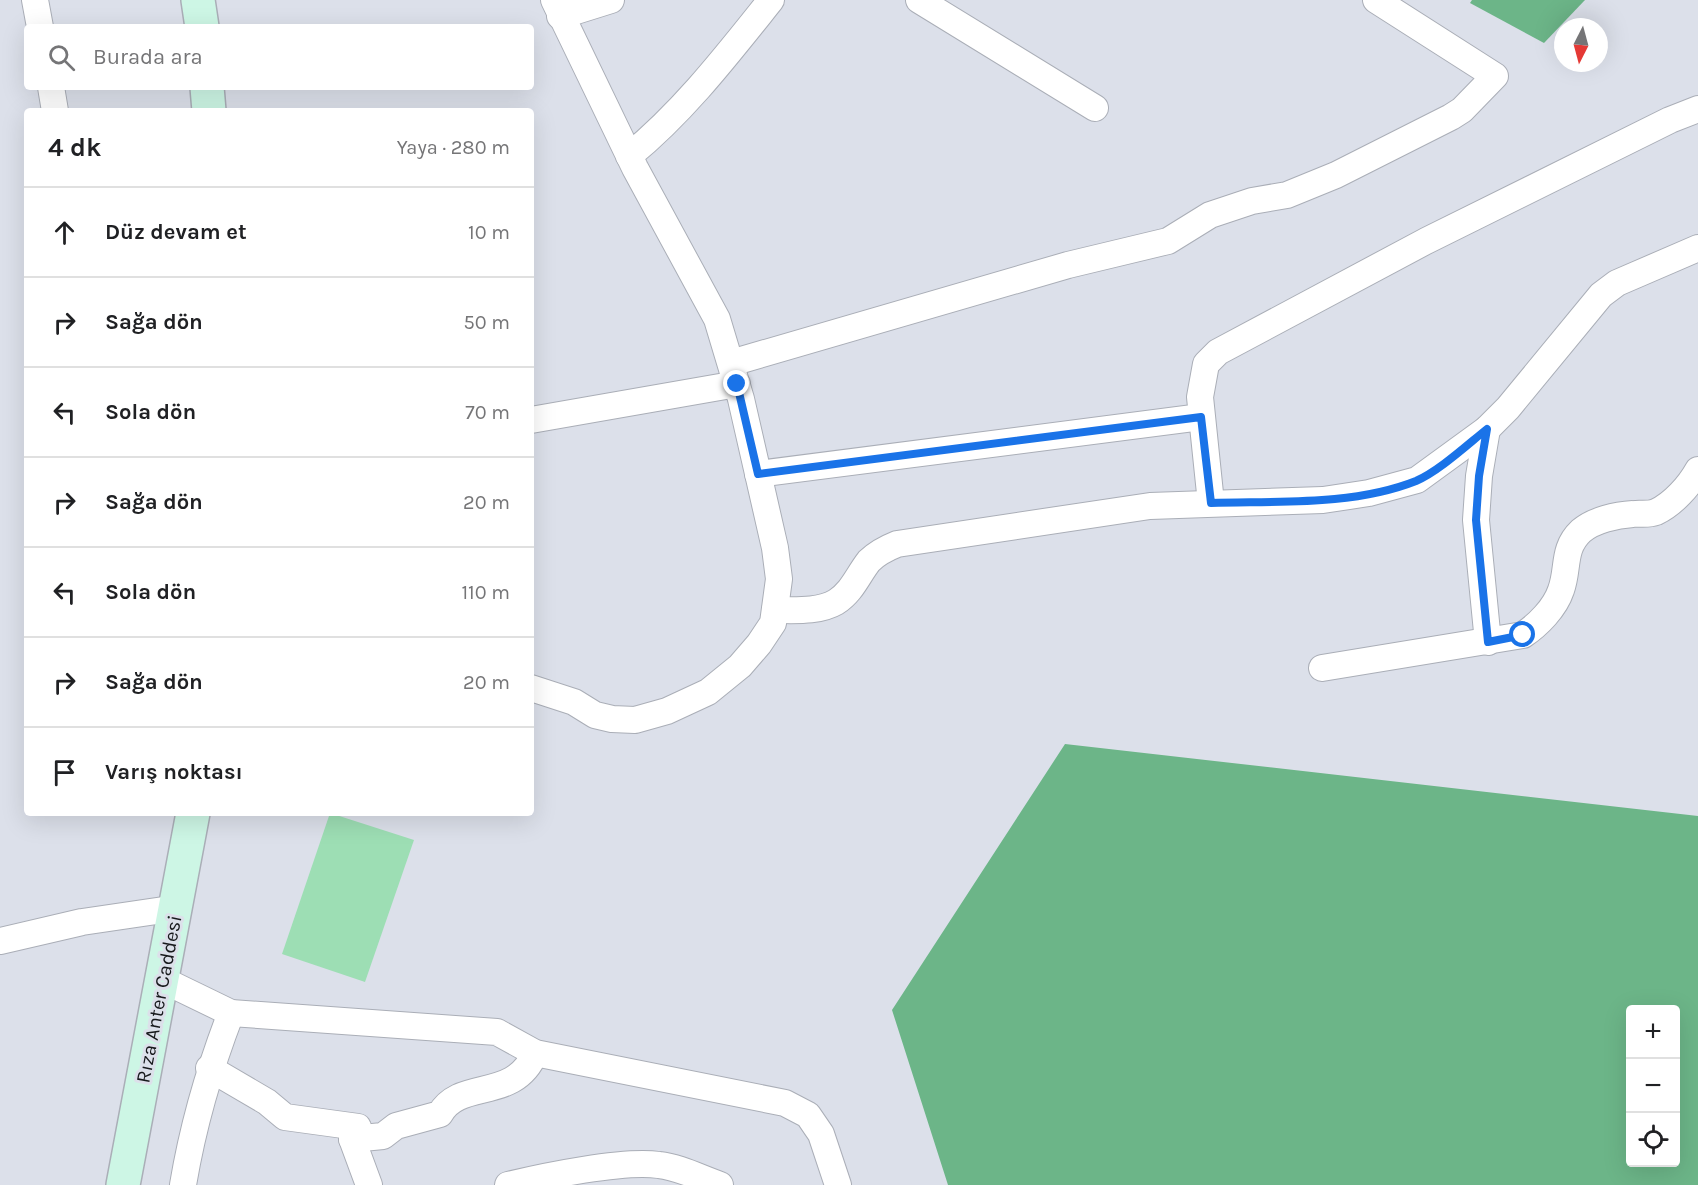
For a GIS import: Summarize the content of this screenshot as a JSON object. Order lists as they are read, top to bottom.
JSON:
{
  "streets": {
    "main road": ["Rıza Anter Caddesi"]
  },
  "north": "bottom",
  "page": {
    "search": "Burada ara",
    "heading": ["4 dk", "Yaya · 280 m"],
    "list": [
      ["Düz devam et", "10 m"],
      ["Sağa dön", "50 m"],
      ["Sola dön", "70 m"],
      ["Sağa dön", "20 m"],
      ["Sola dön", "110 m"],
      ["Sağa dön", "20 m"],
      "Varış noktası"
    ],
    "map_buttons": ["+", "−"]
  }
}
